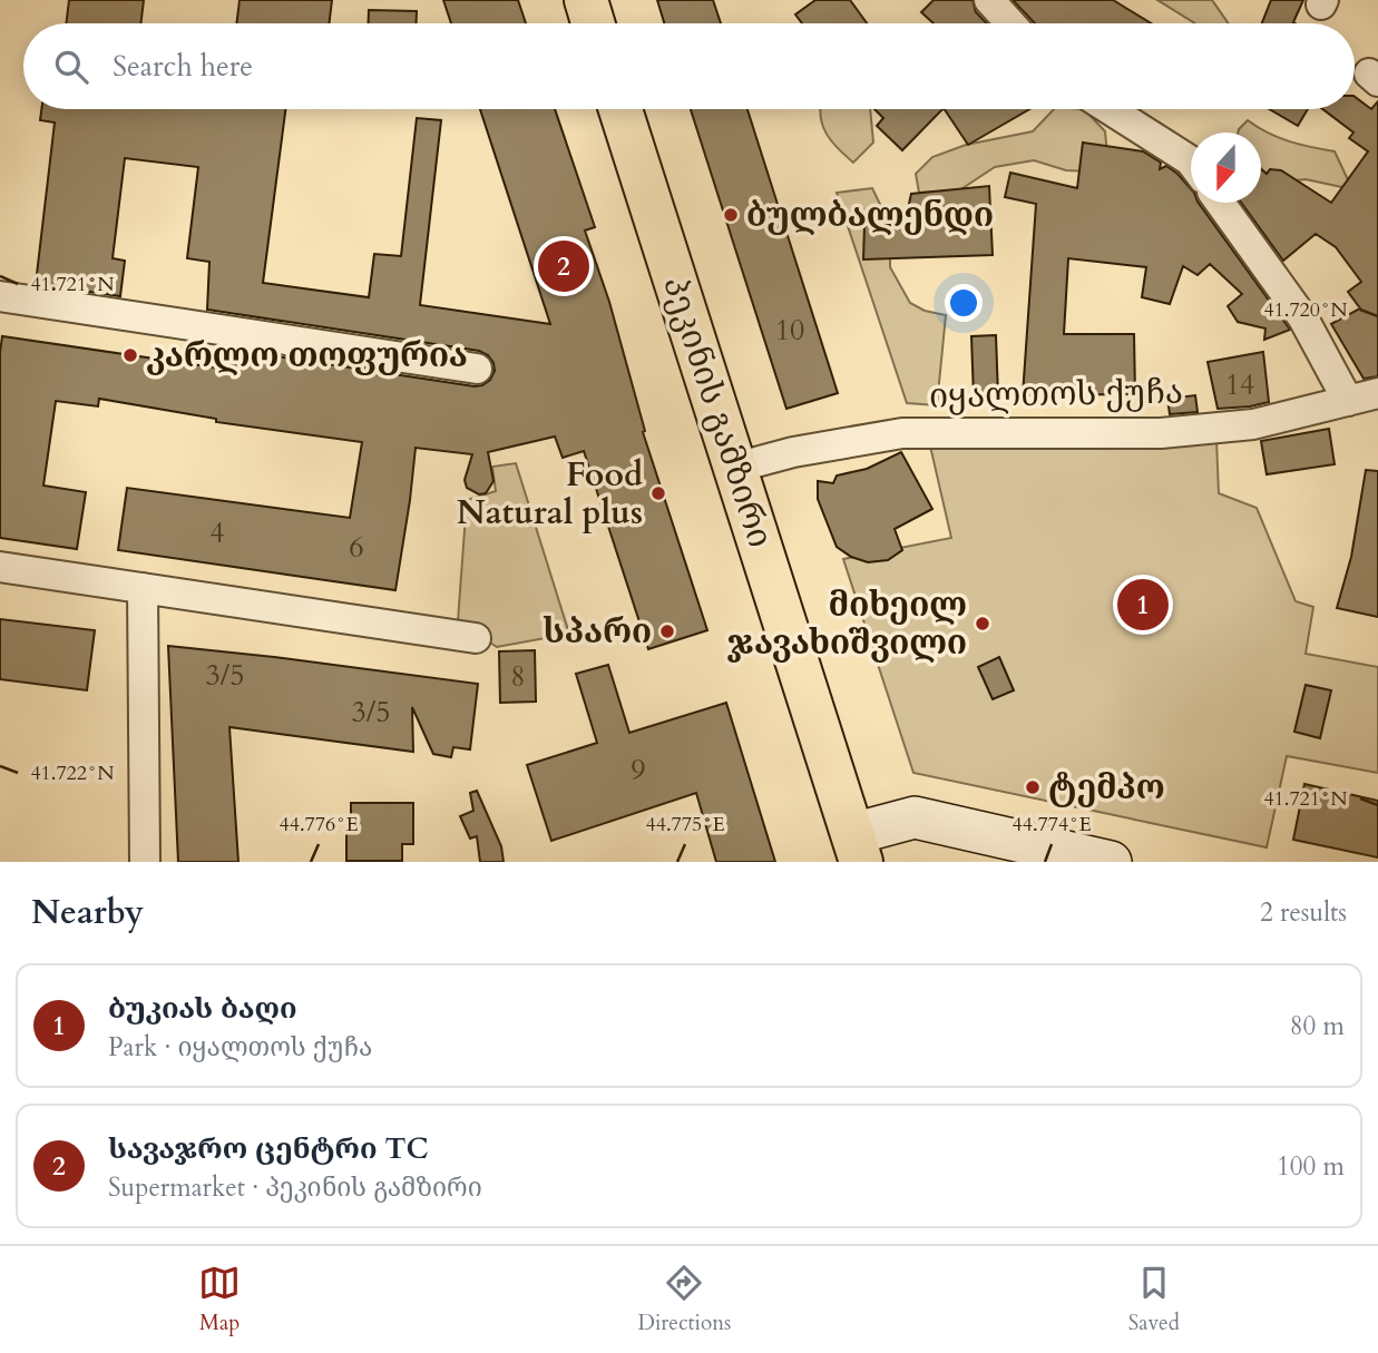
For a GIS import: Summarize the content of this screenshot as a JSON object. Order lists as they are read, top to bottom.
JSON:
{
  "streets": {
    "main road": ["პეკინის გამზირი"],
    "street": ["იყალთოს ქუჩა"]
  },
  "crossings": [
    ["იყალთოს ქუჩა", "პეკინის გამზირი"]
  ],
  "places": [
    "ბულბალენდი",
    "კარლო თოფურია",
    "Food Natural plus",
    "მიხეილ ჯავახიშვილი",
    "სპარი",
    "ტემპო"
  ],
  "house_numbers": [
    "10",
    "14",
    "4",
    "6",
    "3/5",
    "8",
    "3/5",
    "9"
  ],
  "north": "bottom",
  "page": {
    "search": "Search here",
    "pins": ["2", "1"],
    "heading": ["Nearby", "2 results"],
    "list": [
      {
        "mark": "1",
        "name": "ბუკიას ბაღი",
        "note": "Park · იყალთოს ქუჩა",
        "value": "80 m"
      },
      {
        "mark": "2",
        "name": "სავაჯრო ცენტრი TC",
        "note": "Supermarket · პეკინის გამზირი",
        "value": "100 m"
      }
    ],
    "nav": ["Map", "Directions", "Saved"]
  },
  "coordinates": [
    "41.721°N",
    "41.720°N",
    "41.722°N",
    "44.776°E",
    "44.775°E",
    "44.774°E"
  ]
}
